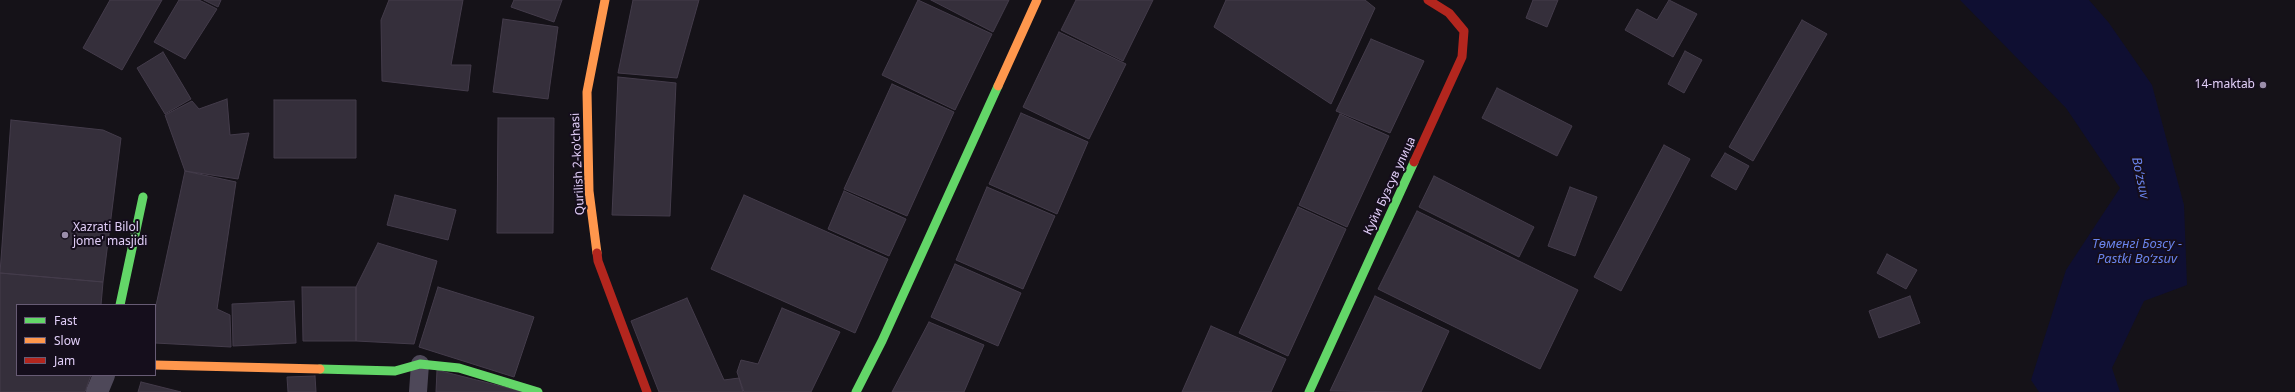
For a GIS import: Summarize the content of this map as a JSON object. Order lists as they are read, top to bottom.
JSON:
{
  "streets": {
    "street": ["Qurilish 2-ko'chasi", "Куйи Бузсув улица"]
  },
  "water": ["Boʻzsuv", "Төменгі Бозсу - Pastki Boʻzsuv"],
  "places": ["14-maktab", "Xazrati Bilol jome' masjidi"],
  "legend": ["Fast", "Slow", "Jam"]
}
